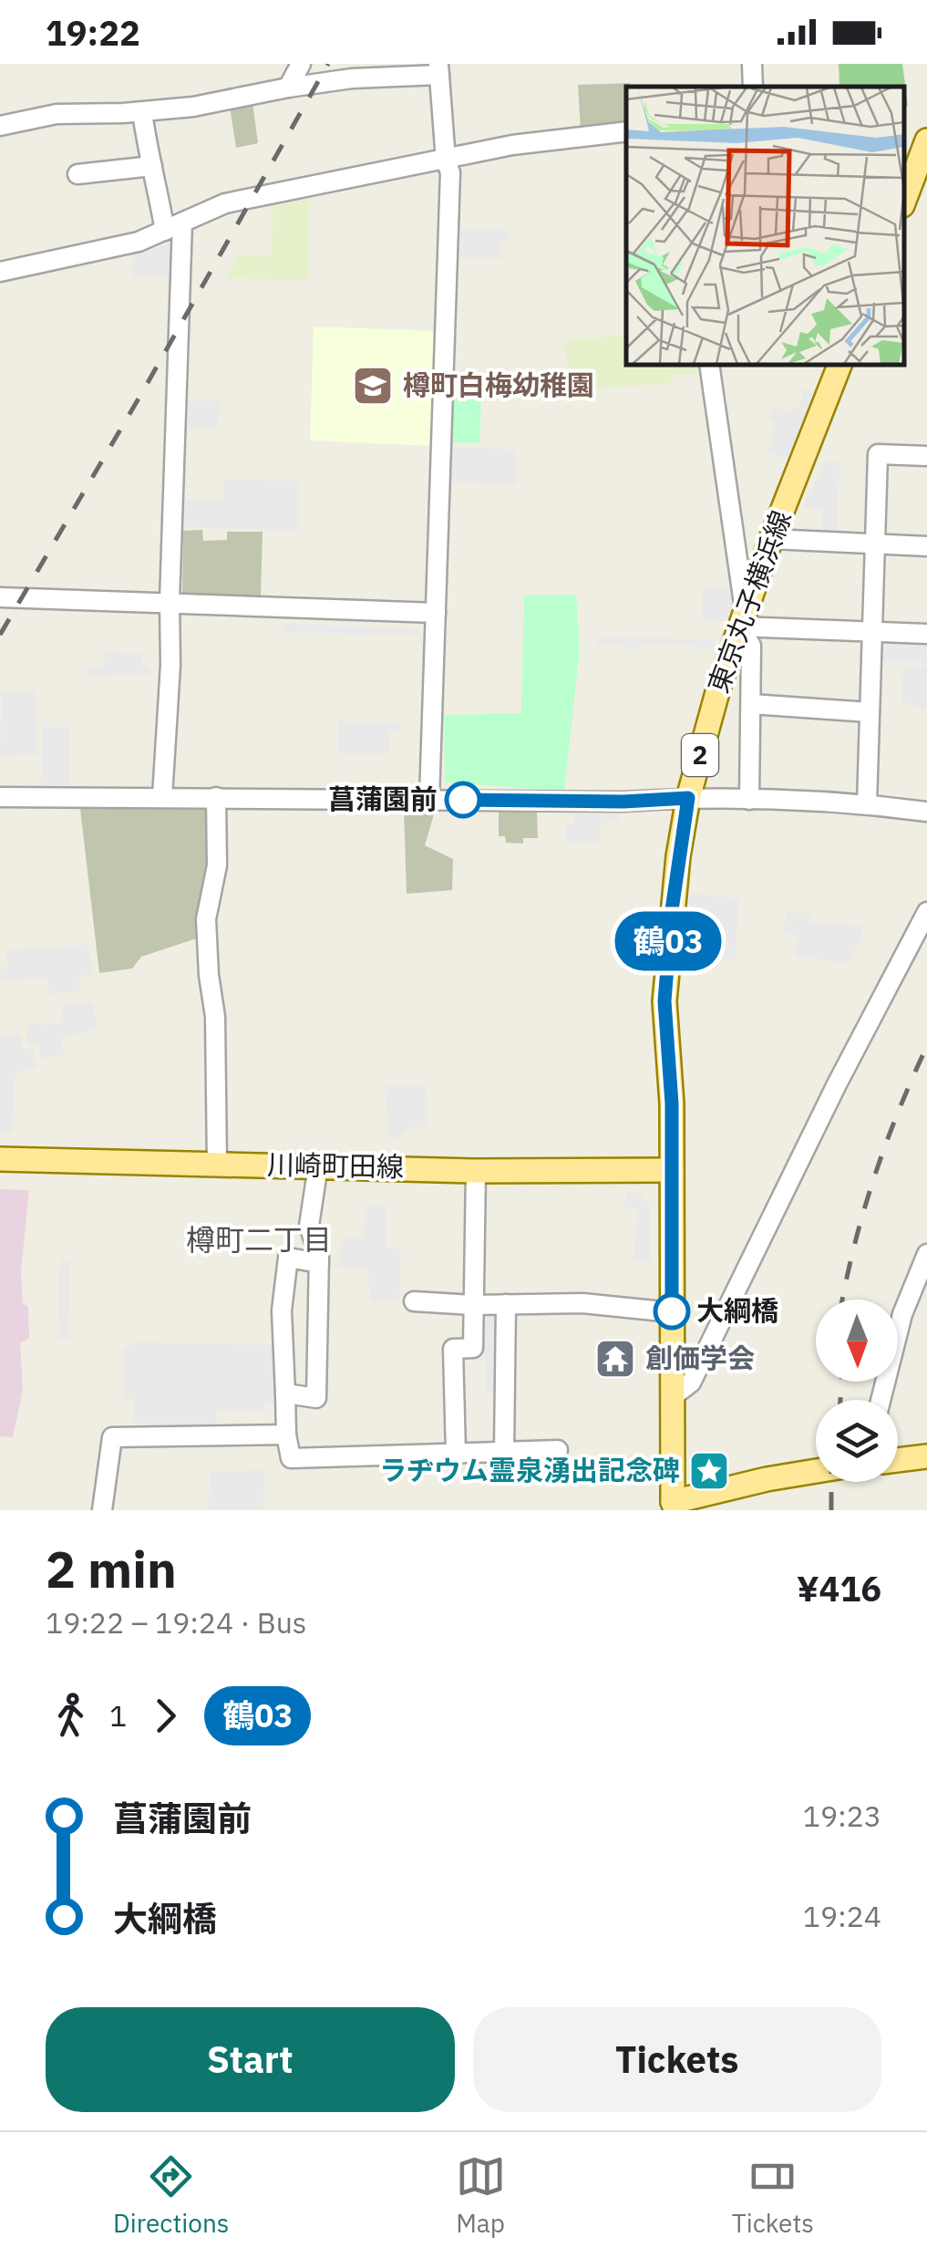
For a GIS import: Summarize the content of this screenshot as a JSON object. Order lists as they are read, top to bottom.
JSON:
{
  "streets": {
    "main road": ["東京丸子横浜線", "2", "川崎町田線"]
  },
  "crossings": [
    ["東京丸子横浜線", "川崎町田線"]
  ],
  "districts": ["樽町二丁目"],
  "places": {
    "school or university": ["樽町白梅幼稚園"],
    "other": ["菖蒲園前", "大綱橋"],
    "temple": ["創価学会"],
    "place": ["ラヂウム霊泉湧出記念碑"]
  },
  "lines": ["bus line 鶴03"],
  "north": "bottom",
  "page": {
    "status": "19:22",
    "on_map": "鶴03",
    "heading": ["2 min", "19:22 – 19:24 · Bus", "¥416"],
    "legs": ["1", "鶴03"],
    "list": [
      {
        "name": "菖蒲園前",
        "value": "19:23"
      },
      {
        "name": "大綱橋",
        "value": "19:24"
      }
    ],
    "buttons": ["Start", "Tickets"],
    "tabs": ["Directions", "Map", "Tickets"]
  }
}
